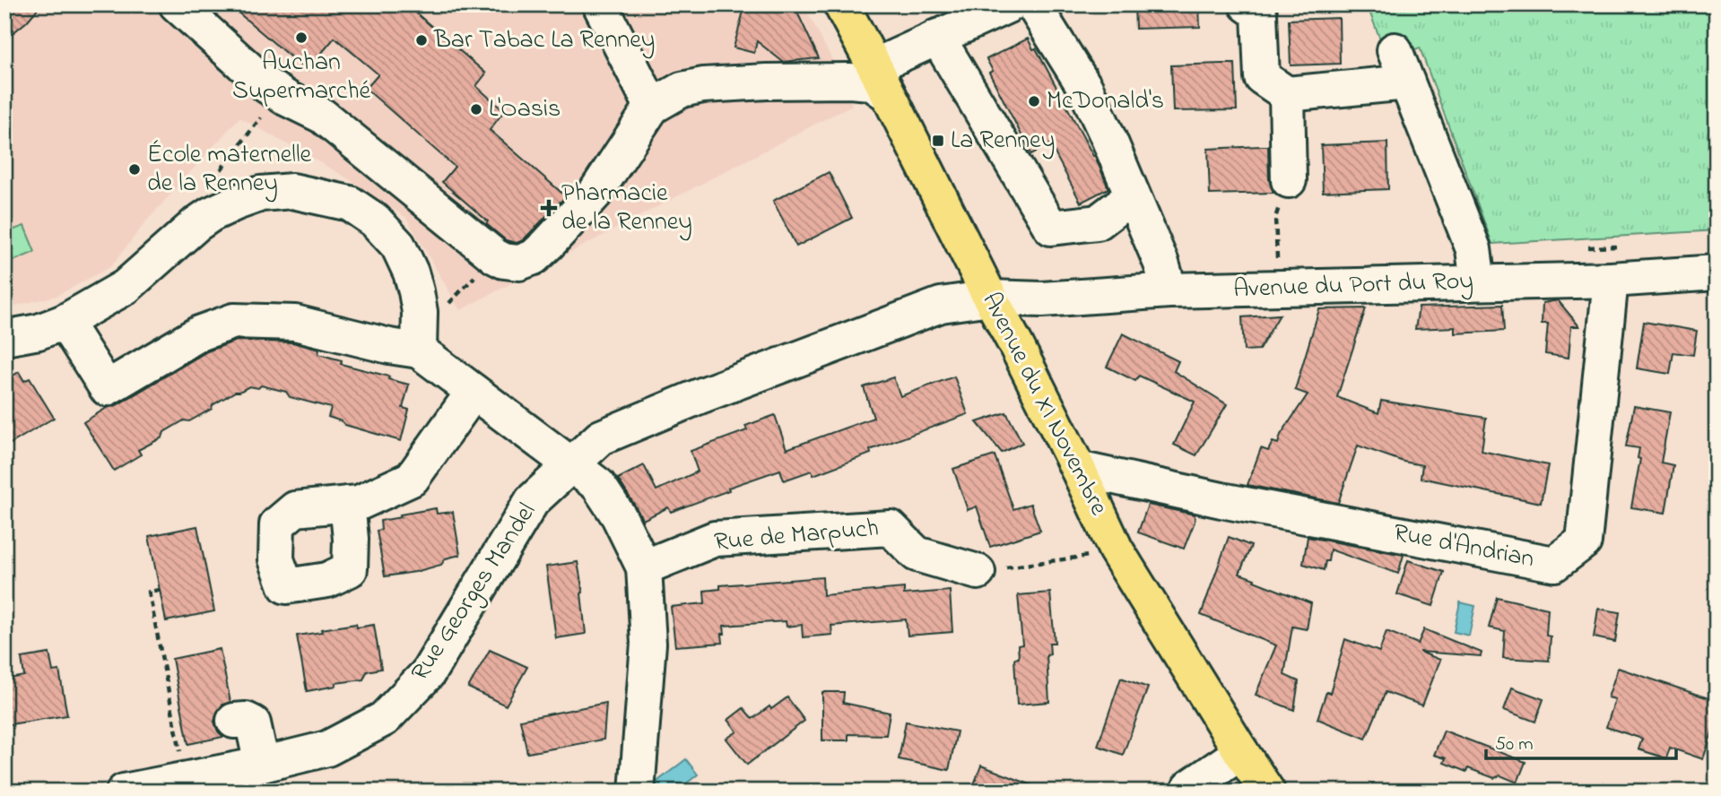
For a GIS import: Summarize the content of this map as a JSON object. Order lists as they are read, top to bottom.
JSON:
{
  "streets": {
    "main road": ["Avenue du XI Novembre"],
    "street": [
      "Avenue du Port du Roy",
      "Rue de Marpuch",
      "Rue d'Andrian",
      "Rue Georges Mandel"
    ]
  },
  "crossings": [
    ["Avenue du Port du Roy", "Avenue du XI Novembre"],
    ["Avenue du Port du Roy", "Rue d'Andrian"],
    ["Avenue du Port du Roy", "Rue Georges Mandel"],
    ["Avenue du XI Novembre", "Rue d'Andrian"],
    ["Avenue du XI Novembre", "Rue Georges Mandel"]
  ],
  "places": {
    "other": [
      "Auchan Supermarché",
      "Bar Tabac La Renney",
      "McDonald's",
      "L'Oasis",
      "École maternelle de la Renney"
    ],
    "transit": ["La Renney"],
    "health": ["Pharmacie de la Renney"]
  },
  "scale_bar": "50 m"
}
